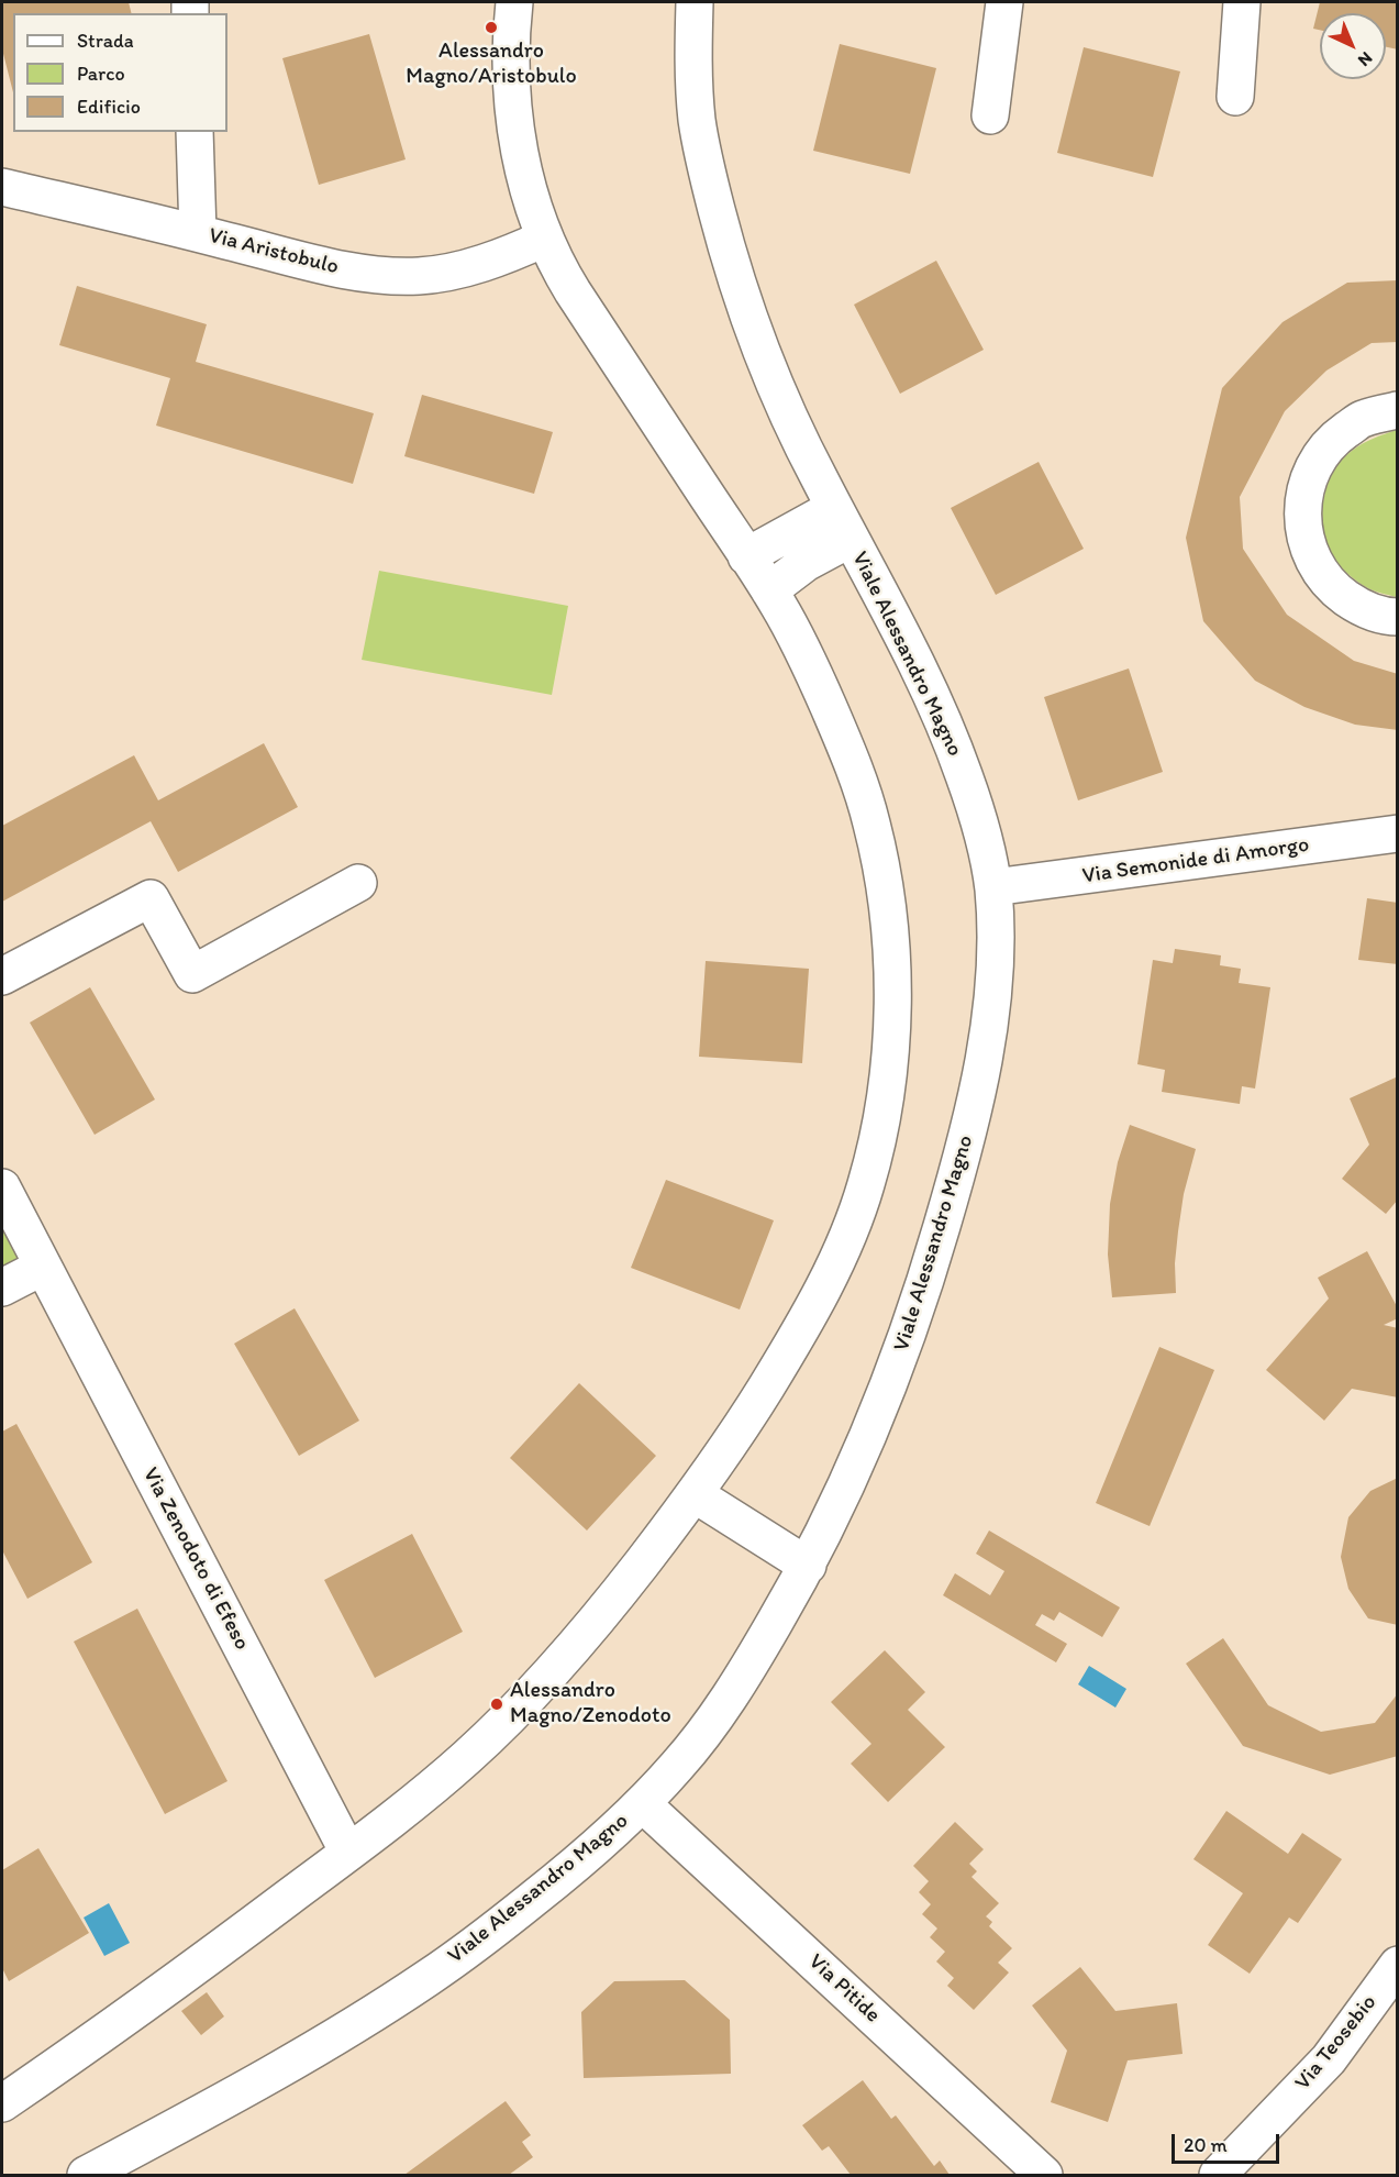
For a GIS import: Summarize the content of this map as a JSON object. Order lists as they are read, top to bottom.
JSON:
{
  "streets": {
    "street": [
      "Via Aristobulo",
      "Viale Alessandro Magno",
      "Via Semonide di Amorgo",
      "Via Zenodoto di Efeso",
      "Via Pitide",
      "Via Teosebio"
    ]
  },
  "crossings": [
    ["Viale Alessandro Magno", "Via Semonide di Amorgo"],
    ["Viale Alessandro Magno", "Via Pitide"]
  ],
  "places": ["Alessandro Magno/Aristobulo", "Alessandro Magno/Zenodoto"],
  "legend": ["Strada", "Parco", "Edificio"],
  "scale_bar": "20 m",
  "north": "bottom right"
}
